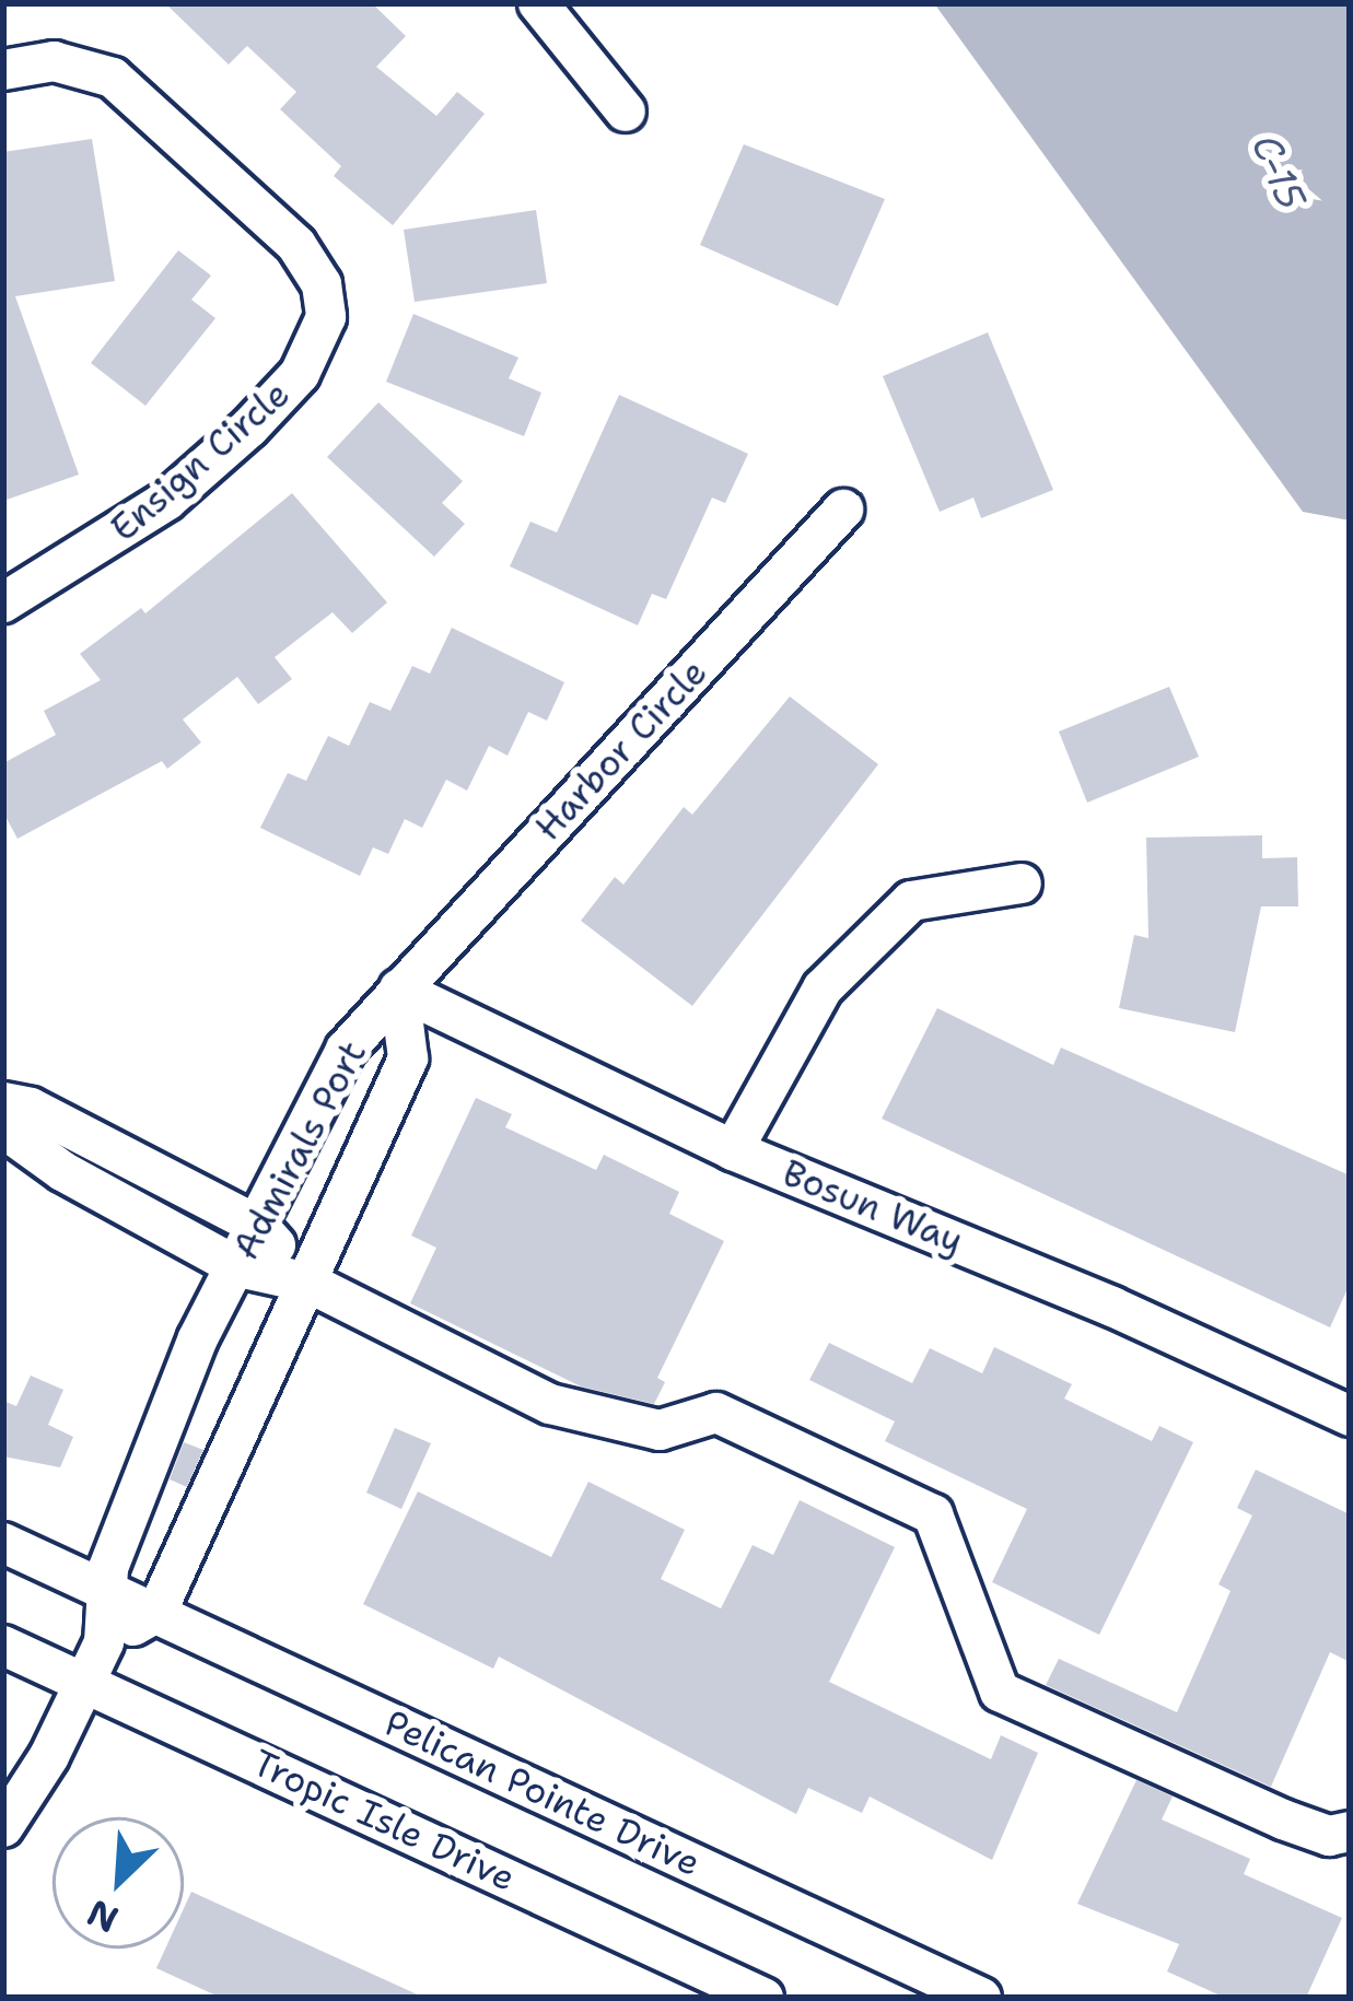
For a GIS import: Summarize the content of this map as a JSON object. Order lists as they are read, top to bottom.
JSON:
{
  "streets": {
    "street": [
      "Ensign Circle",
      "Harbor Circle",
      "Admirals Port",
      "Bosun Way",
      "Pelican Pointe Drive",
      "Tropic Isle Drive"
    ]
  },
  "crossings": [
    ["Harbor Circle", "Admirals Port"],
    ["Harbor Circle", "Bosun Way"],
    ["Admirals Port", "Bosun Way"],
    ["Admirals Port", "Pelican Pointe Drive"]
  ],
  "water": ["C-15"],
  "north": "bottom left"
}
